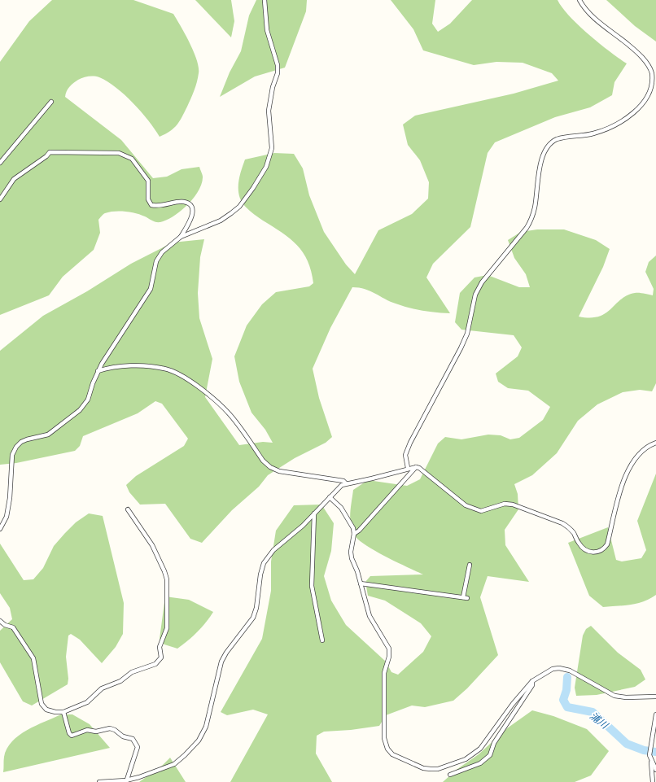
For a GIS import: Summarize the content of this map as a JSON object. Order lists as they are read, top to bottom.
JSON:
{
  "water": ["浦川"]
}
